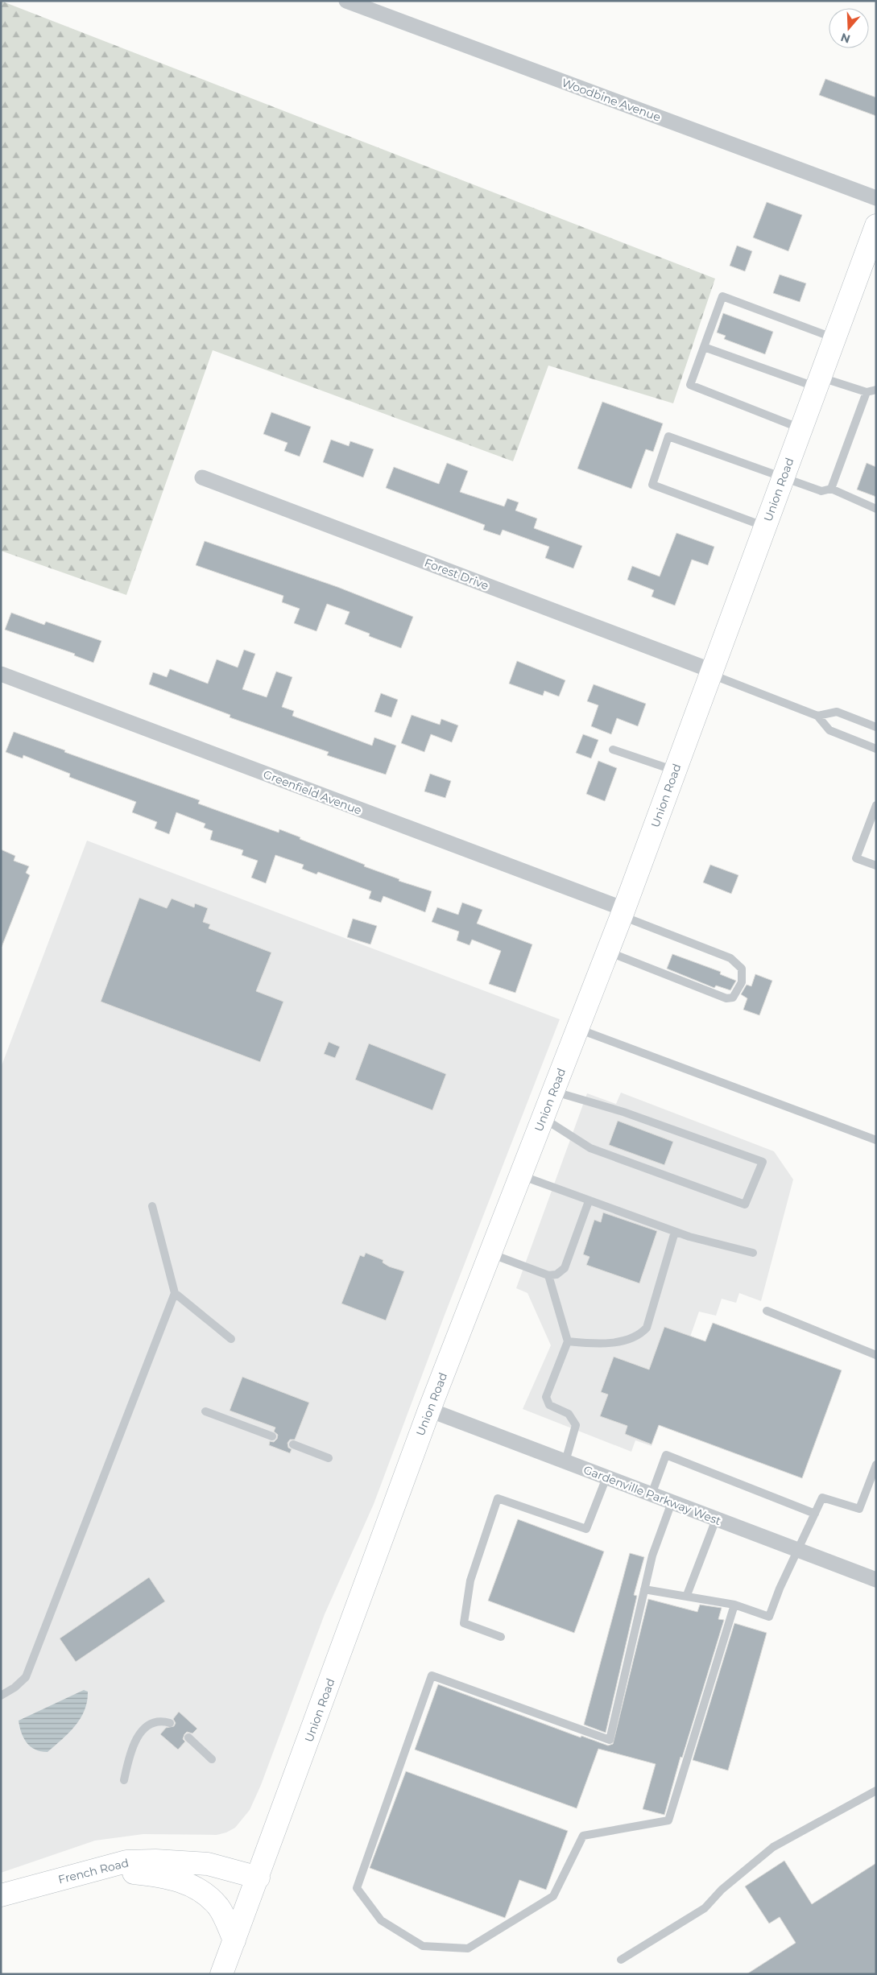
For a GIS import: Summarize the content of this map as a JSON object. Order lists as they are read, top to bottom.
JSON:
{
  "streets": {
    "main road": ["Union Road", "French Road"],
    "street": [
      "Woodbine Avenue",
      "Forest Drive",
      "Greenfield Avenue",
      "Gardenville Parkway West"
    ]
  },
  "crossings": [
    ["Union Road", "Forest Drive"],
    ["Union Road", "Greenfield Avenue"],
    ["Union Road", "Gardenville Parkway West"],
    ["Union Road", "French Road"]
  ],
  "north": "bottom"
}
